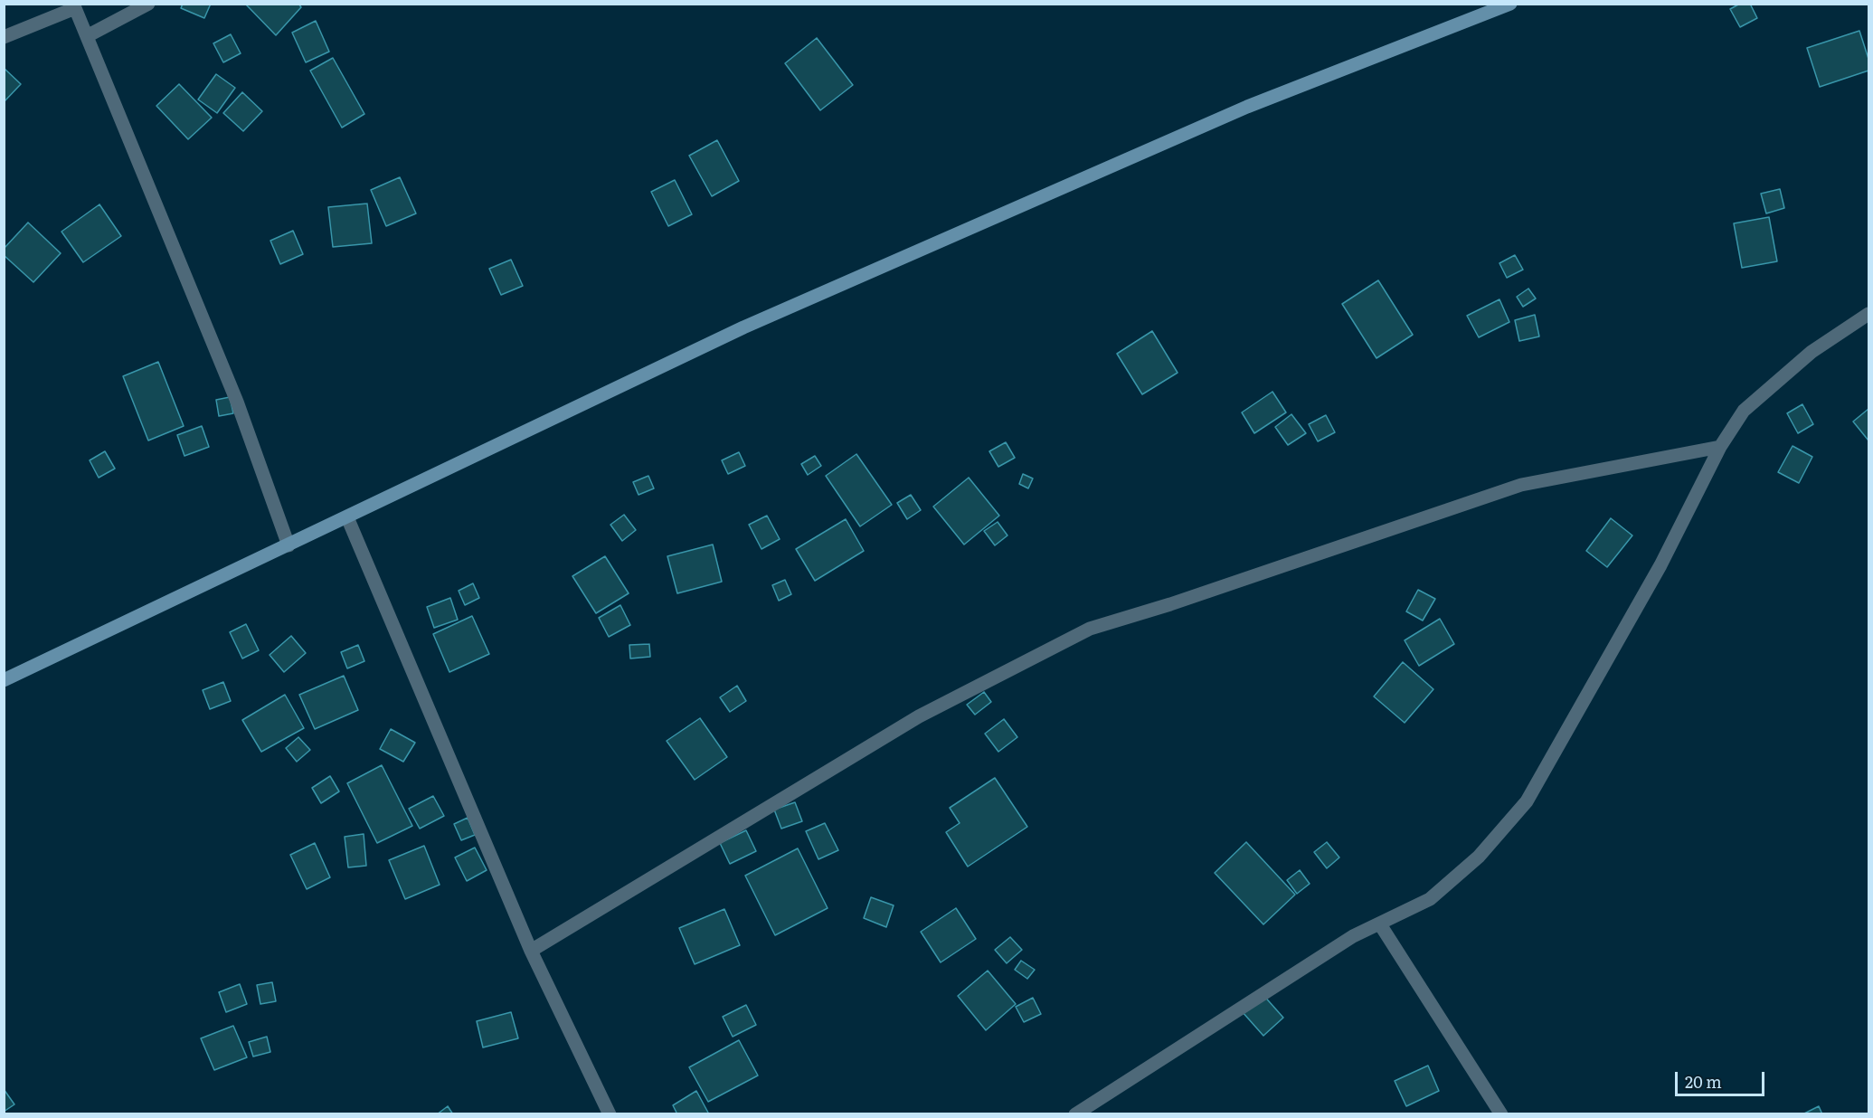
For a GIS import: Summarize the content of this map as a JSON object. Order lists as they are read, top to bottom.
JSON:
{
  "scale_bar": "20 m"
}
